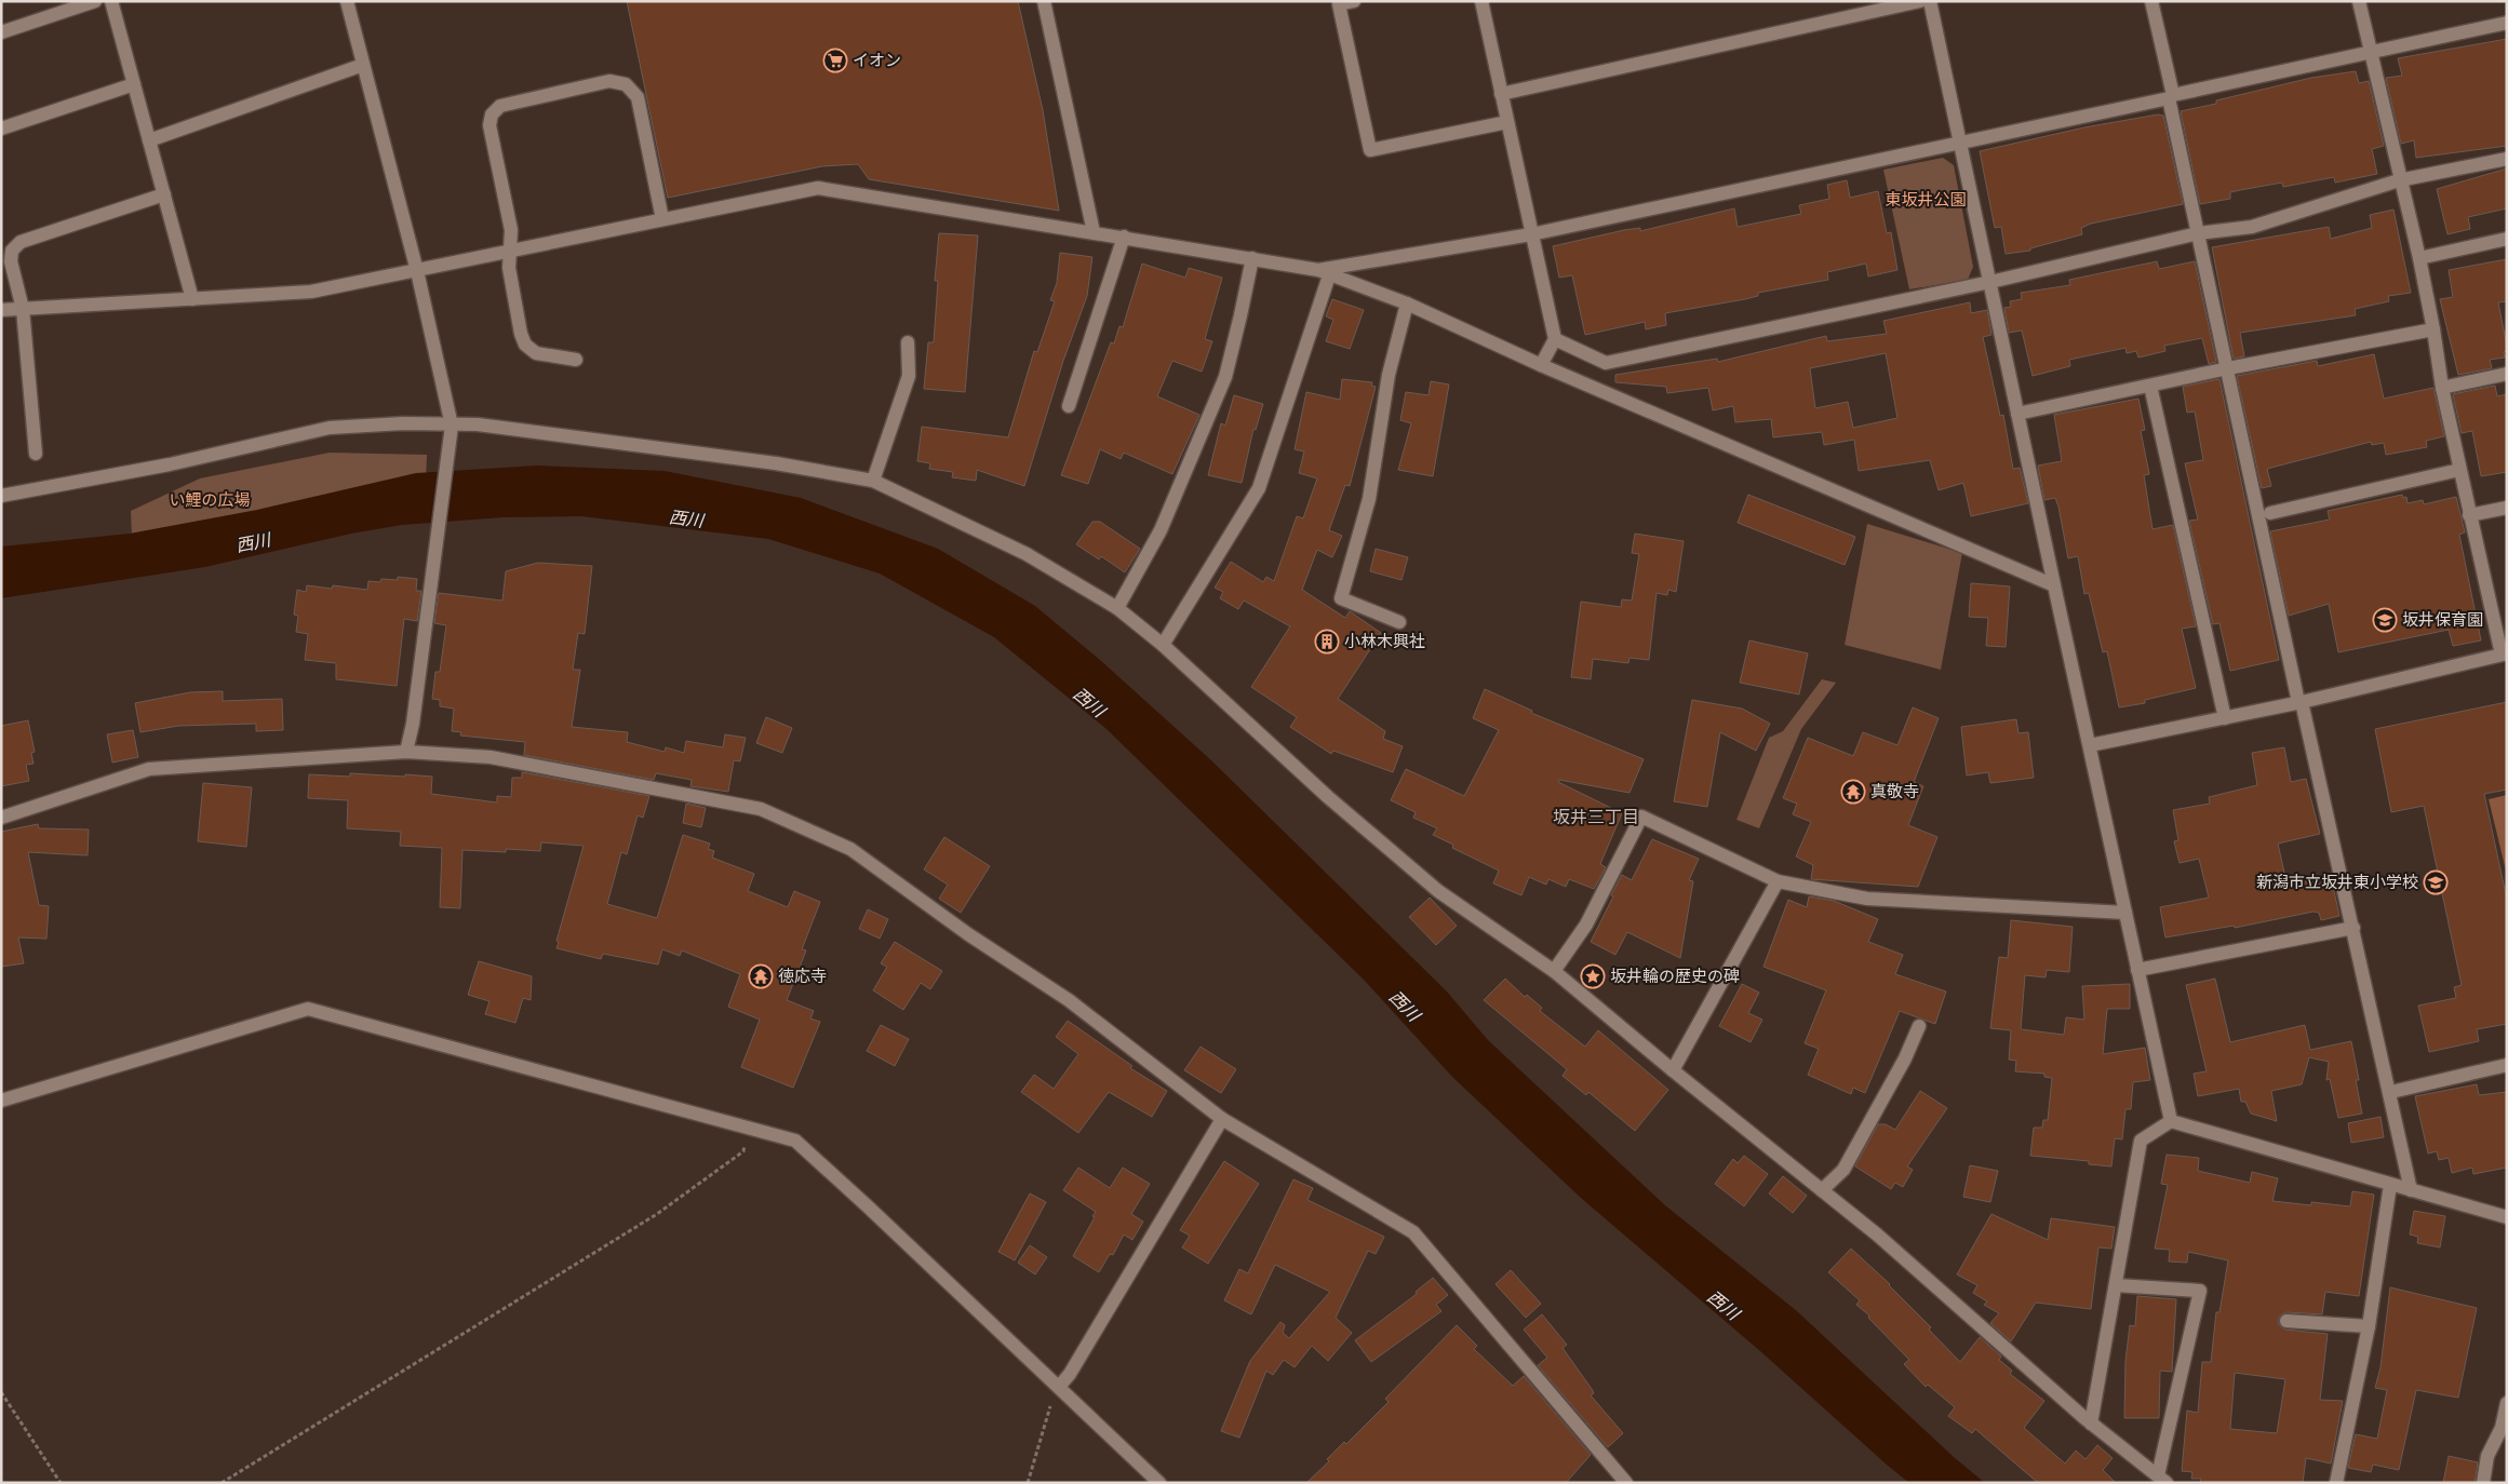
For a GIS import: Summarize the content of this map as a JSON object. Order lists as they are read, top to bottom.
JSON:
{
  "districts": ["坂井三丁目"],
  "water": ["西川"],
  "parks": ["東坂井公園", "い鯉の広場"],
  "places": {
    "supermarket": ["イオン"],
    "school or university": ["坂井保育園", "新潟市立坂井東小学校"],
    "building": ["小林木興社"],
    "temple": ["真敬寺", "徳応寺"],
    "place": ["坂井輪の歴史の碑"]
  }
}
